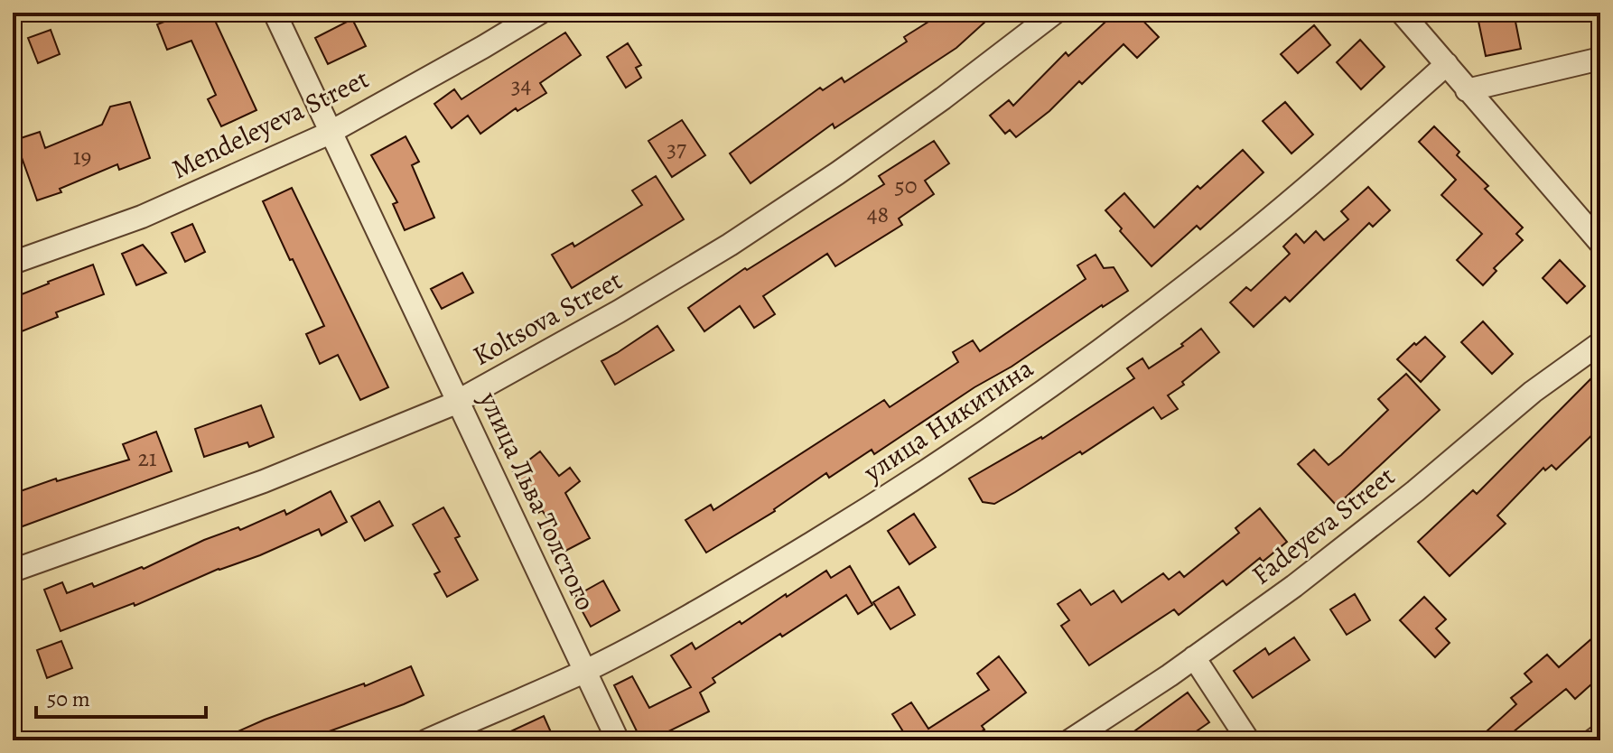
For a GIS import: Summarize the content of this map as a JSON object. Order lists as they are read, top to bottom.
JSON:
{
  "streets": {
    "street": [
      "Mendeleyeva Street",
      "Koltsova Street",
      "улица Никитина",
      "улица Льва Толстого",
      "Fadeyeva Street"
    ]
  },
  "crossings": [
    ["Mendeleyeva Street", "улица Льва Толстого"],
    ["Koltsova Street", "улица Льва Толстого"],
    ["улица Никитина", "улица Льва Толстого"]
  ],
  "house_numbers": [
    "34",
    "37",
    "19",
    "50",
    "48",
    "21"
  ],
  "scale_bar": "50 m"
}
